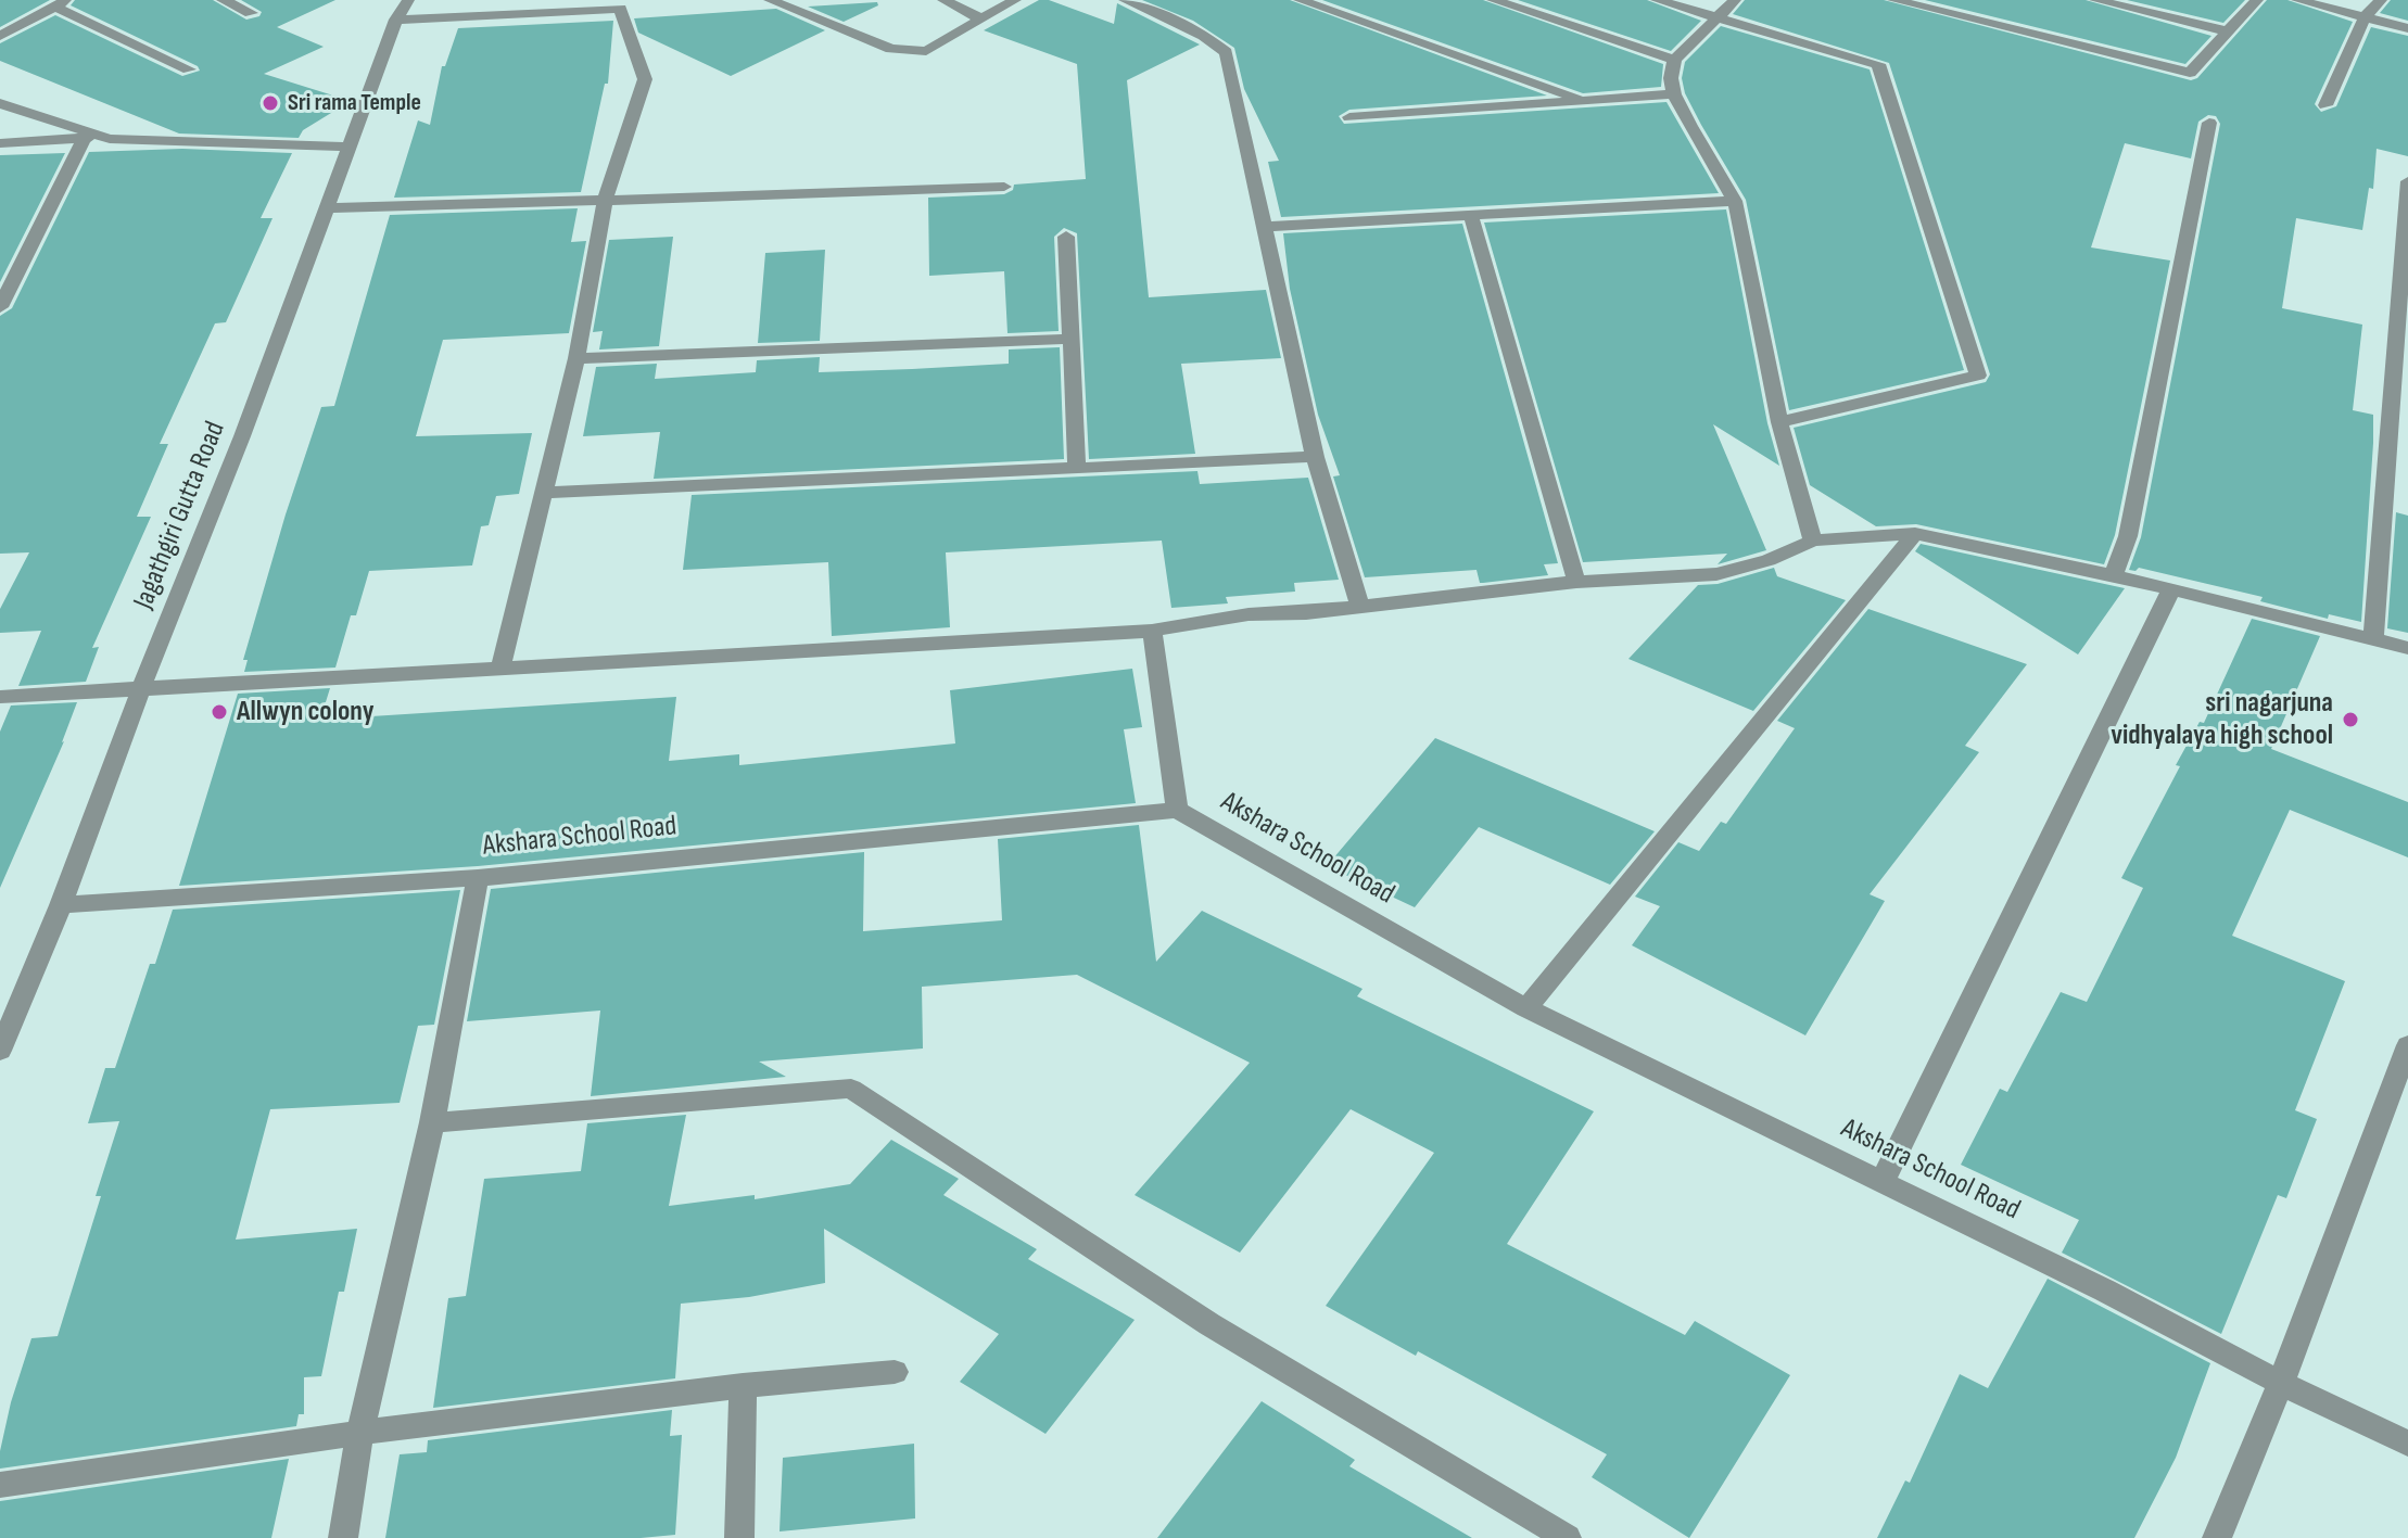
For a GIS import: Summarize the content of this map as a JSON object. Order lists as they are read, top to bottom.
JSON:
{
  "streets": {
    "street": ["Jagathgiri Gutta Road", "Akshara School Road"]
  },
  "crossings": [
    ["Jagathgiri Gutta Road", "Akshara School Road"]
  ],
  "places": ["Sri rama Temple", "Allwyn colony", "sri nagarjuna vidhyalaya high school"]
}
